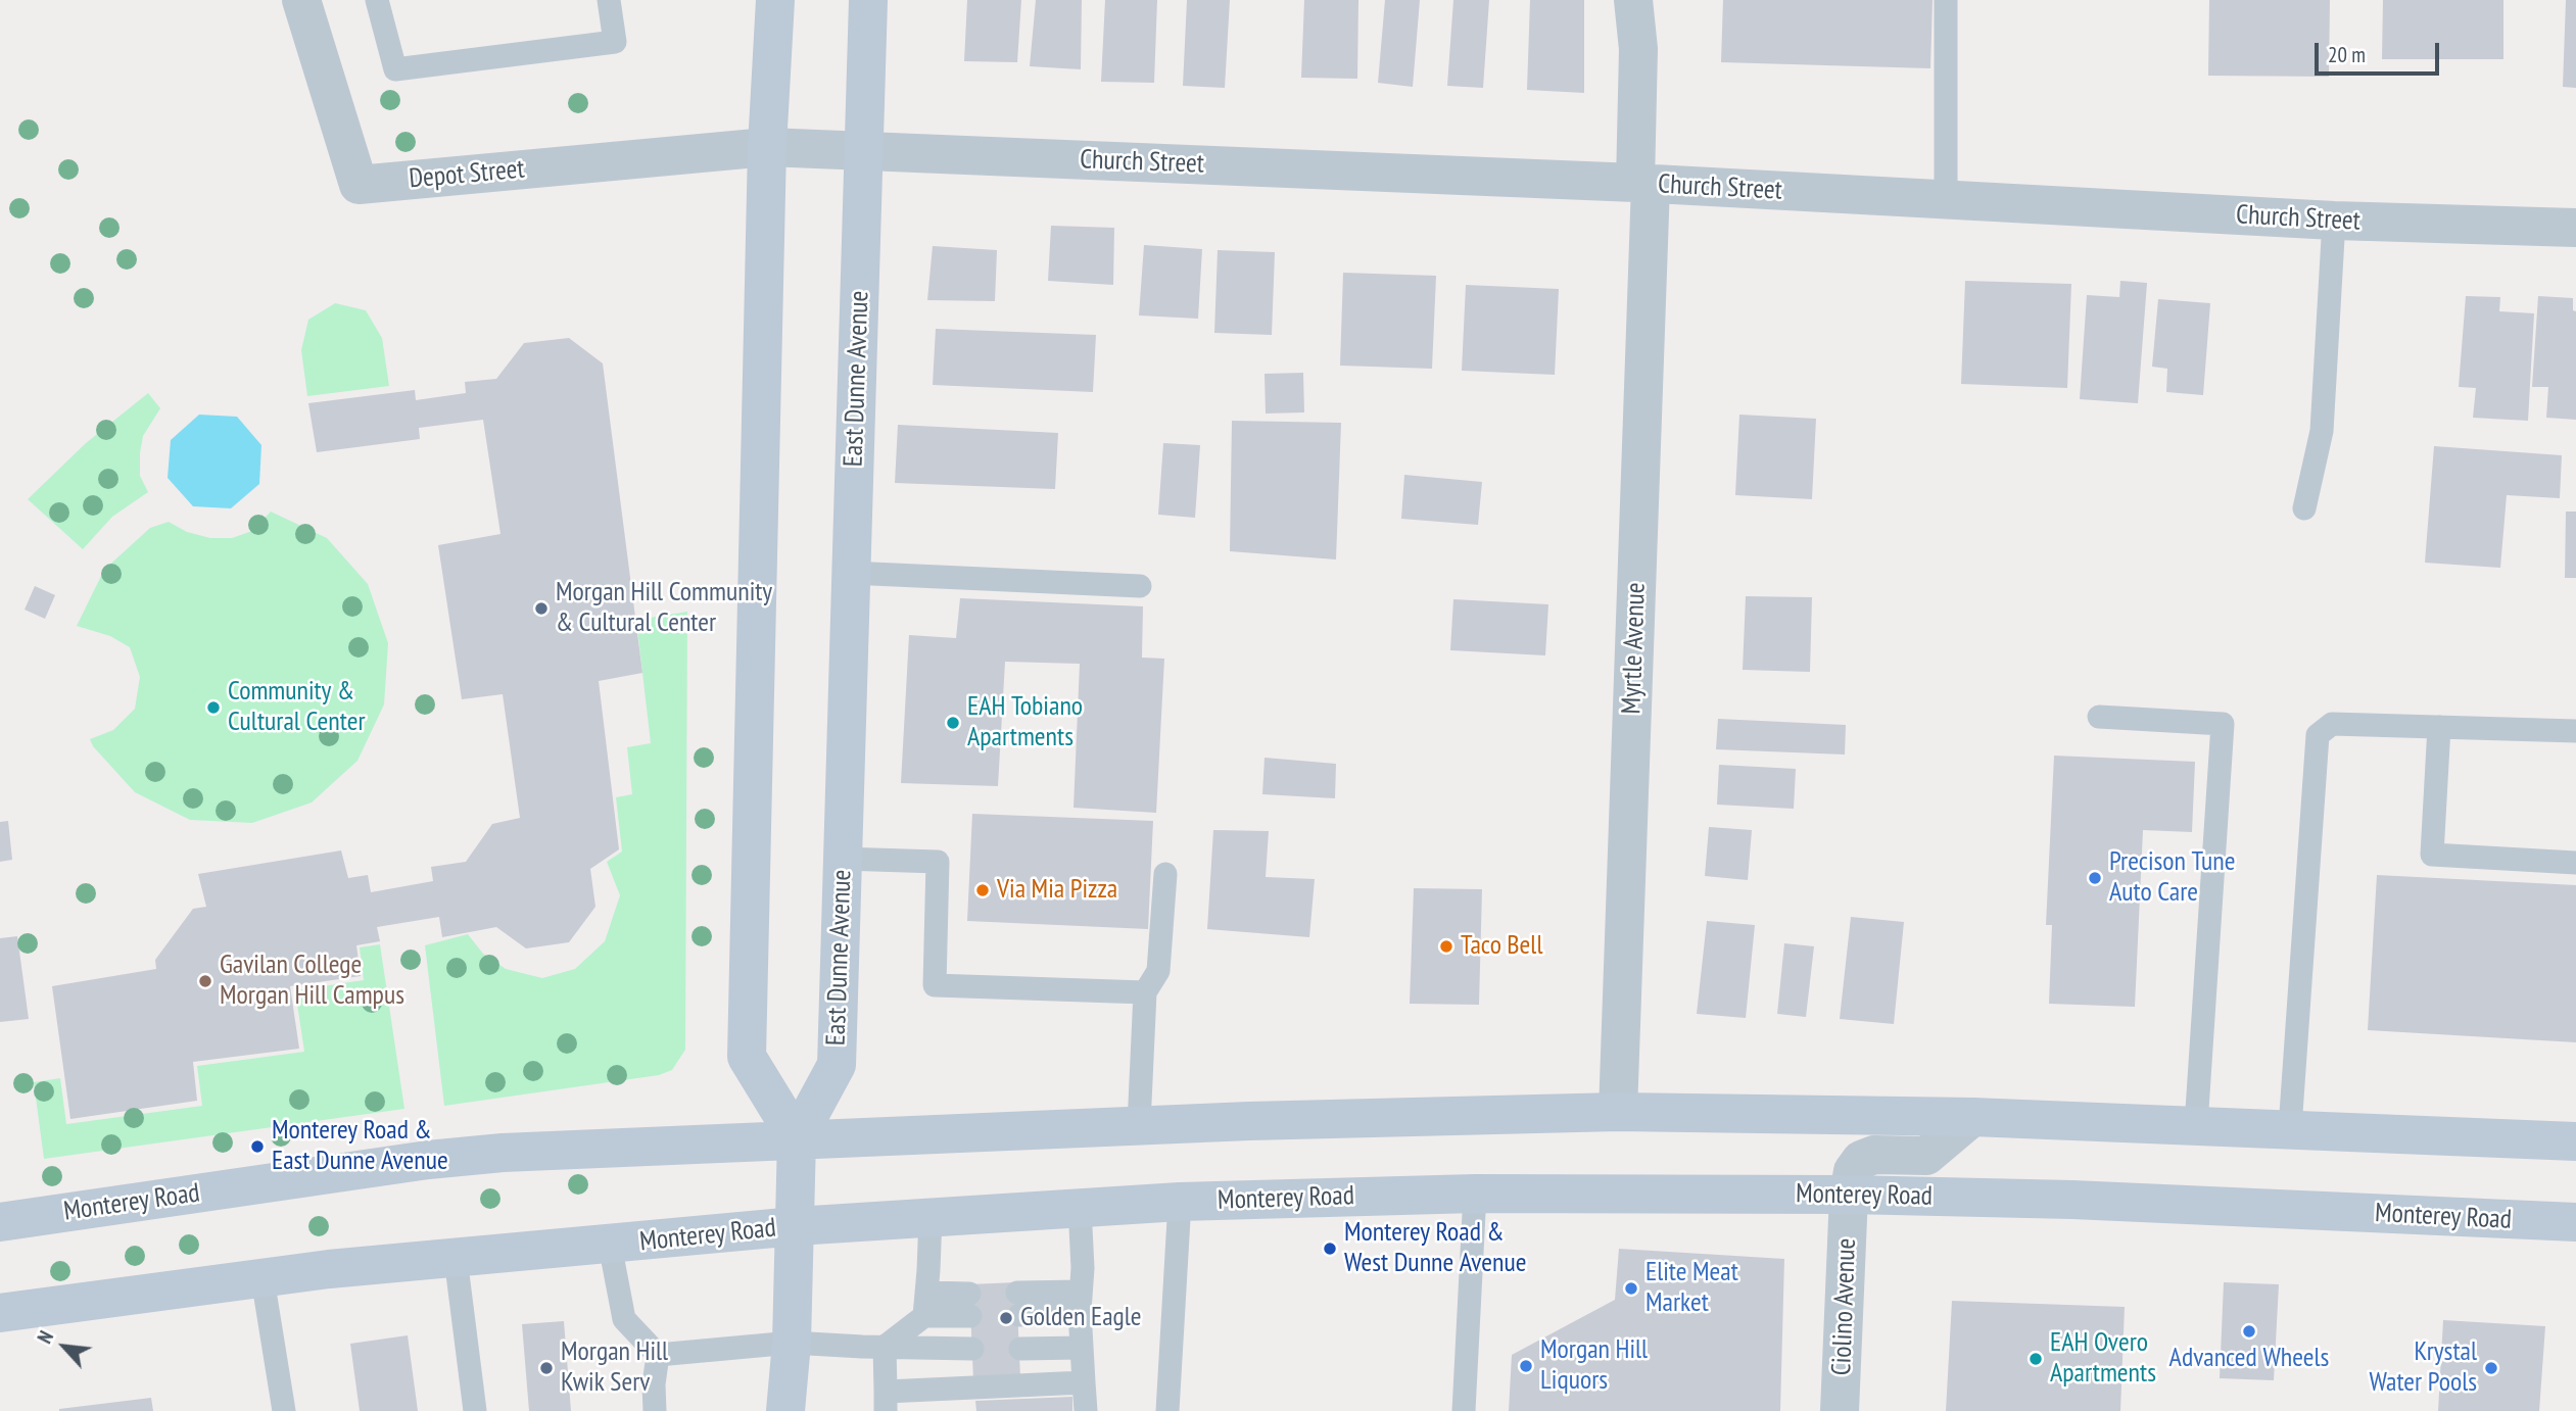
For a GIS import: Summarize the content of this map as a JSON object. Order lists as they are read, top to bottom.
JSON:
{
  "streets": {
    "main road": ["East Dunne Avenue", "Monterey Road"],
    "street": [
      "Church Street",
      "Depot Street",
      "Myrtle Avenue",
      "Ciolino Avenue"
    ]
  },
  "crossings": [
    ["Church Street", "Depot Street"],
    ["Church Street", "East Dunne Avenue"],
    ["Church Street", "Myrtle Avenue"],
    ["East Dunne Avenue", "Monterey Road"],
    ["Myrtle Avenue", "Monterey Road"],
    ["Monterey Road", "Ciolino Avenue"]
  ],
  "places": [
    "Morgan Hill Community & Cultural Center",
    "Community & Cultural Center",
    "EAH Tobiano Apartments",
    "Precison Tune Auto Care",
    "Via Mia Pizza",
    "Taco Bell",
    "Gavilan College Morgan Hill Campus",
    "Monterey Road & East Dunne Avenue",
    "Monterey Road & West Dunne Avenue",
    "Elite Meat Market",
    "Golden Eagle",
    "Advanced Wheels",
    "EAH Overo Apartments",
    "Morgan Hill Liquors",
    "Morgan Hill Kwik Serv",
    "Krystal Water Pools"
  ],
  "scale_bar": "20 m",
  "north": "top left"
}
